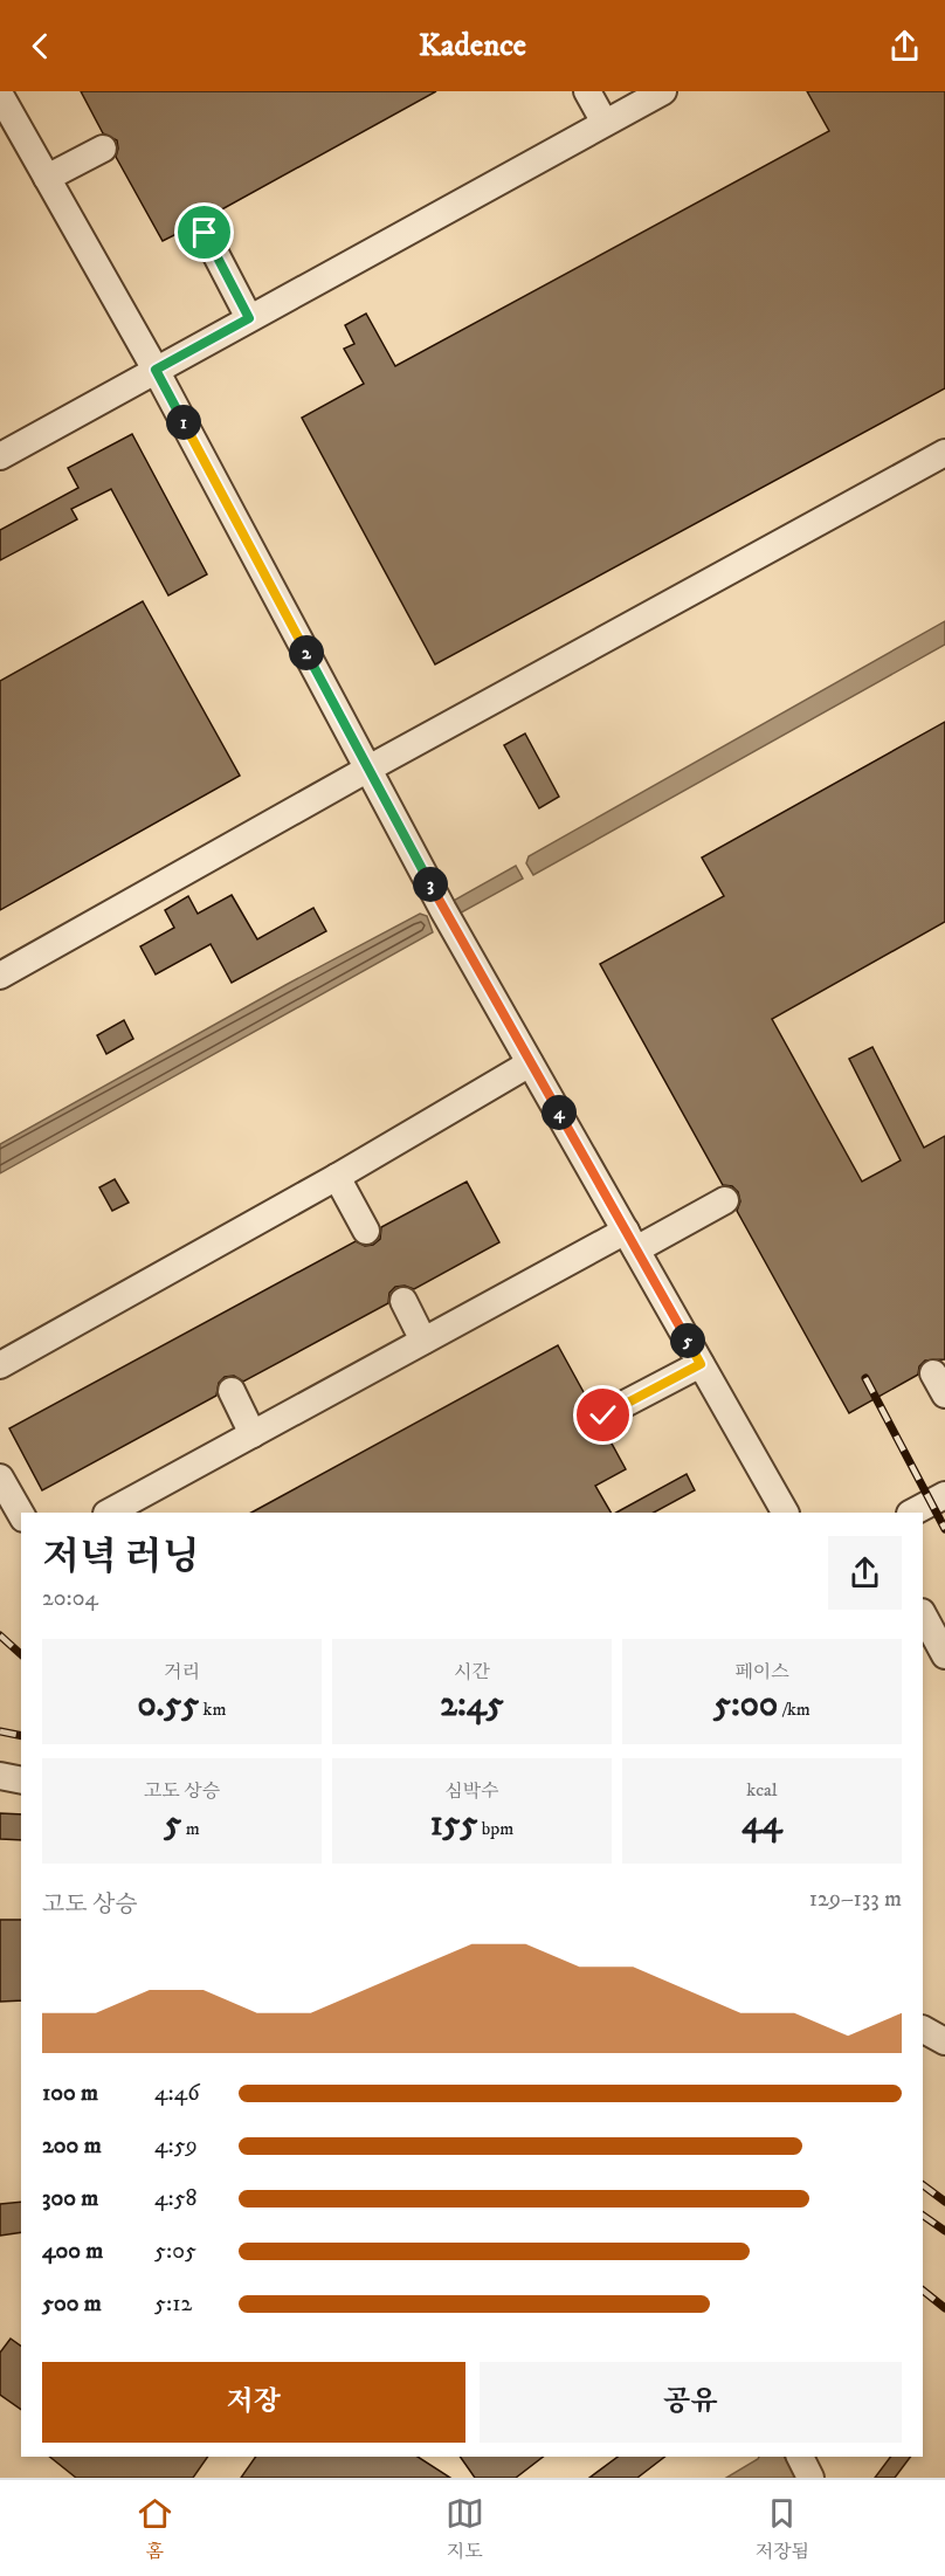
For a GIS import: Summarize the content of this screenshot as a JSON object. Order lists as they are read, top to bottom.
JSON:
{
  "page": {
    "header": "Kadence",
    "pins": [
      "1",
      "2",
      "3",
      "4",
      "5"
    ],
    "heading": ["저녁 러닝", "20:04"],
    "stats": [
      ["거리", "0.55 km"],
      ["시간", "2:45"],
      ["페이스", "5:00 /km"],
      ["고도 상승", "5 m"],
      ["심박수", "155 bpm"],
      ["kcal", "44"]
    ],
    "chart": ["고도 상승", "129–133 m"],
    "list": [
      {
        "name": "100 m",
        "note": "4:46"
      },
      {
        "name": "200 m",
        "note": "4:59"
      },
      {
        "name": "300 m",
        "note": "4:58"
      },
      {
        "name": "400 m",
        "note": "5:05"
      },
      {
        "name": "500 m",
        "note": "5:12"
      }
    ],
    "buttons": ["저장", "공유"],
    "tabs": ["홈", "지도", "저장됨"]
  }
}
